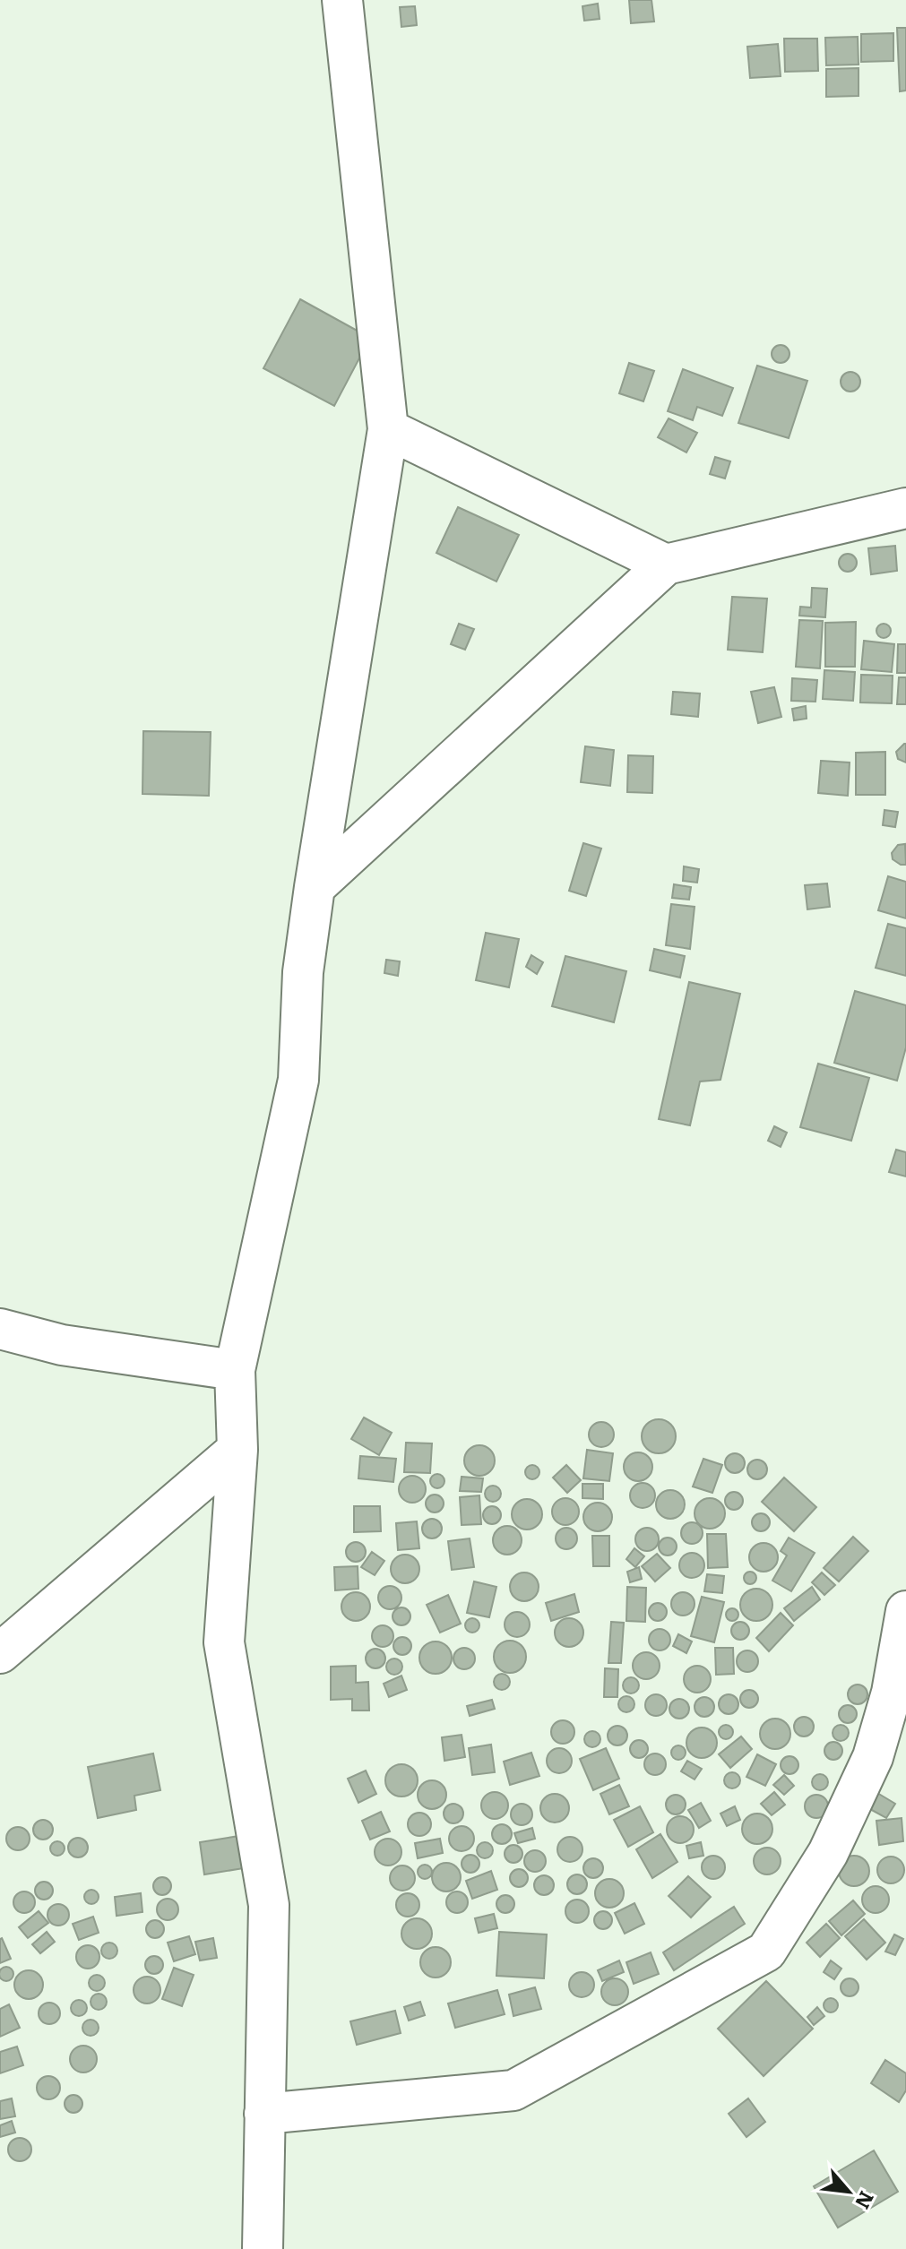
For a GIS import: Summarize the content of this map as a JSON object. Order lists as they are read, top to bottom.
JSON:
{
  "north": "bottom right"
}
